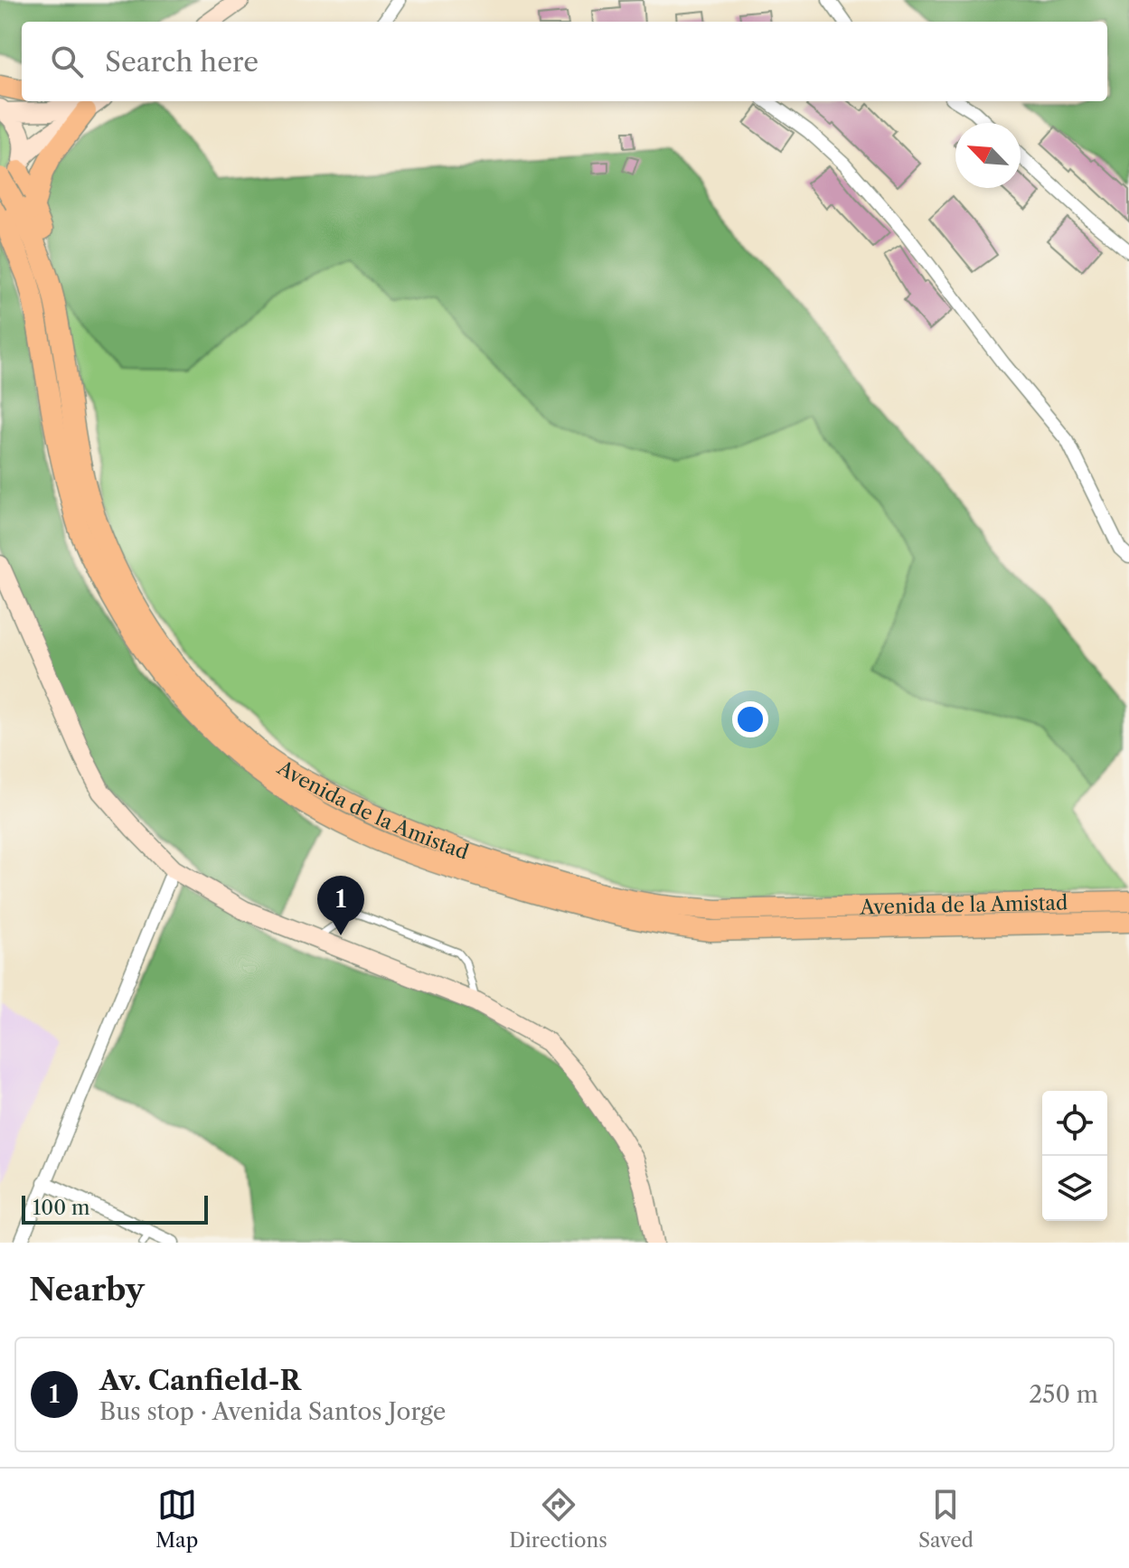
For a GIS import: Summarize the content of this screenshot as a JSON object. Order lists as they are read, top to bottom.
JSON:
{
  "streets": {
    "main road": ["Avenida de la Amistad"]
  },
  "scale_bar": "100 m",
  "north": "top left",
  "page": {
    "search": "Search here",
    "pins": "1",
    "scale": "100 m",
    "heading": "Nearby",
    "list": [
      {
        "mark": "1",
        "name": "Av. Canfield-R",
        "note": "Bus stop · Avenida Santos Jorge",
        "value": "250 m"
      }
    ],
    "nav": ["Map", "Directions", "Saved"]
  }
}
